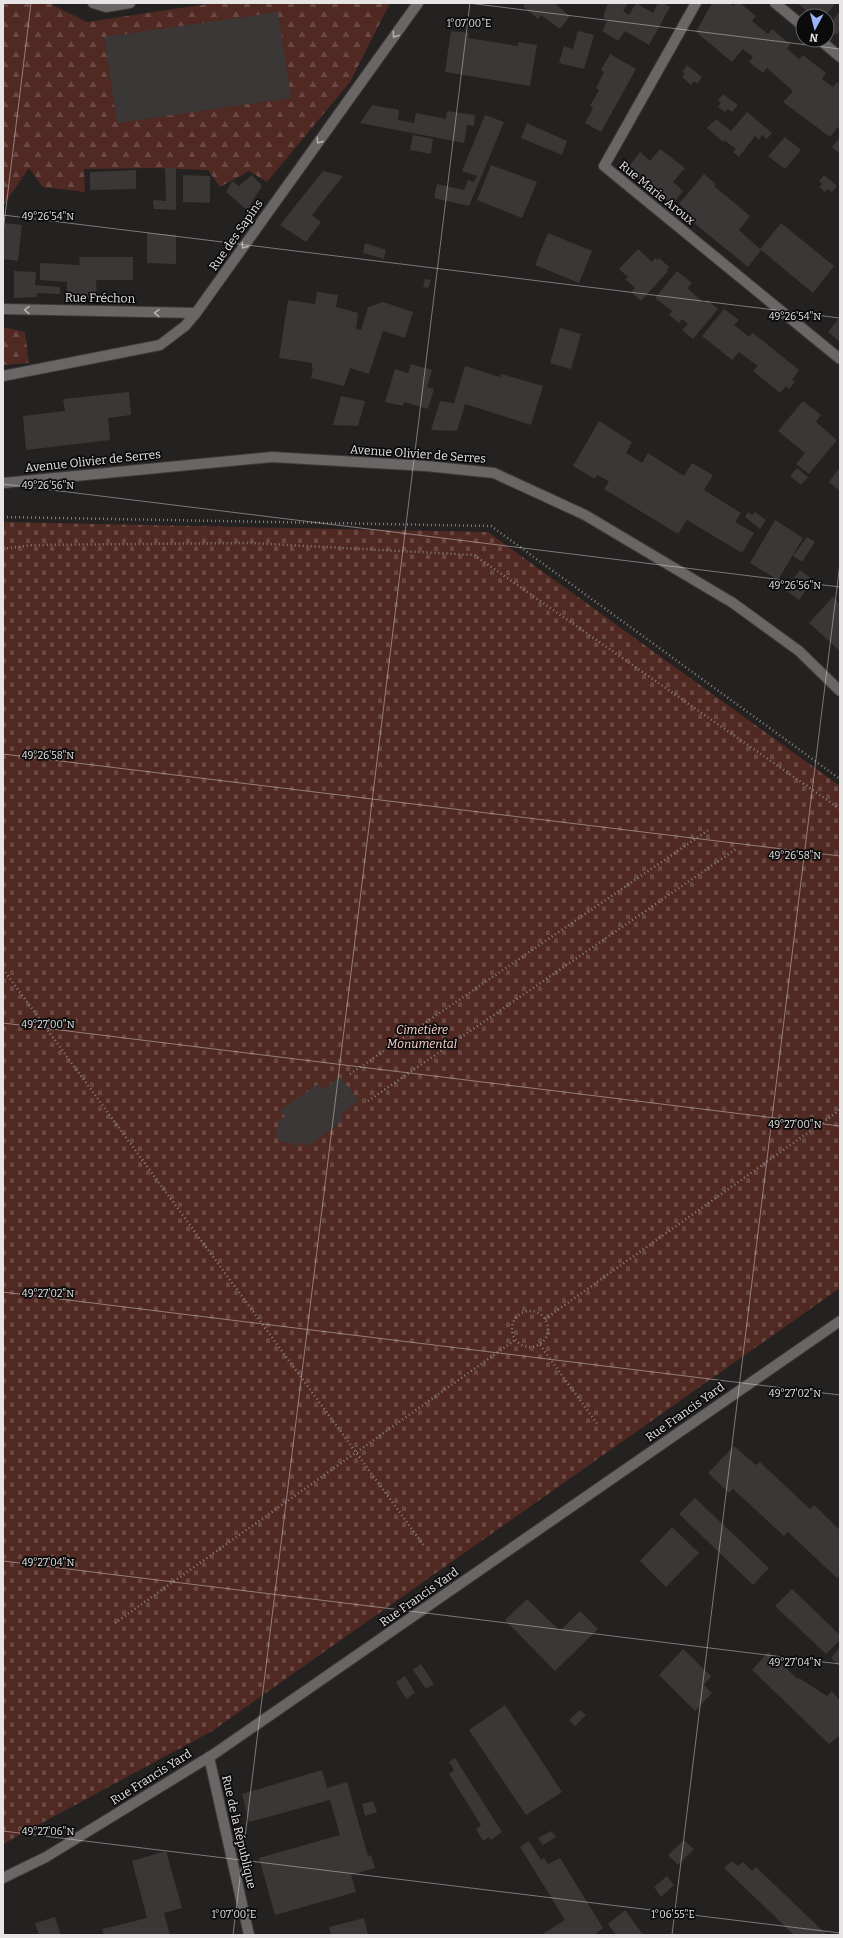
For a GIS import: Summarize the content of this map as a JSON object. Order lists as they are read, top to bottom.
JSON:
{
  "streets": {
    "street": [
      "Rue Marie Aroux",
      "Rue des Sapins",
      "Rue Fréchon",
      "Avenue Olivier de Serres",
      "Rue Francis Yard",
      "Rue de la République"
    ]
  },
  "crossings": [
    ["Rue des Sapins", "Rue Fréchon"],
    ["Rue Francis Yard", "Rue de la République"]
  ],
  "one_way": ["Rue des Sapins", "Rue Fréchon"],
  "parks": ["Cimetière Monumental"],
  "north": "bottom",
  "coordinates": [
    "1°07'00\"E",
    "49°26'54\"N",
    "49°26'56\"N",
    "49°26'58\"N",
    "49°27'00\"N",
    "49°27'02\"N",
    "49°27'04\"N",
    "49°27'06\"N",
    "1°06'55\"E"
  ]
}
